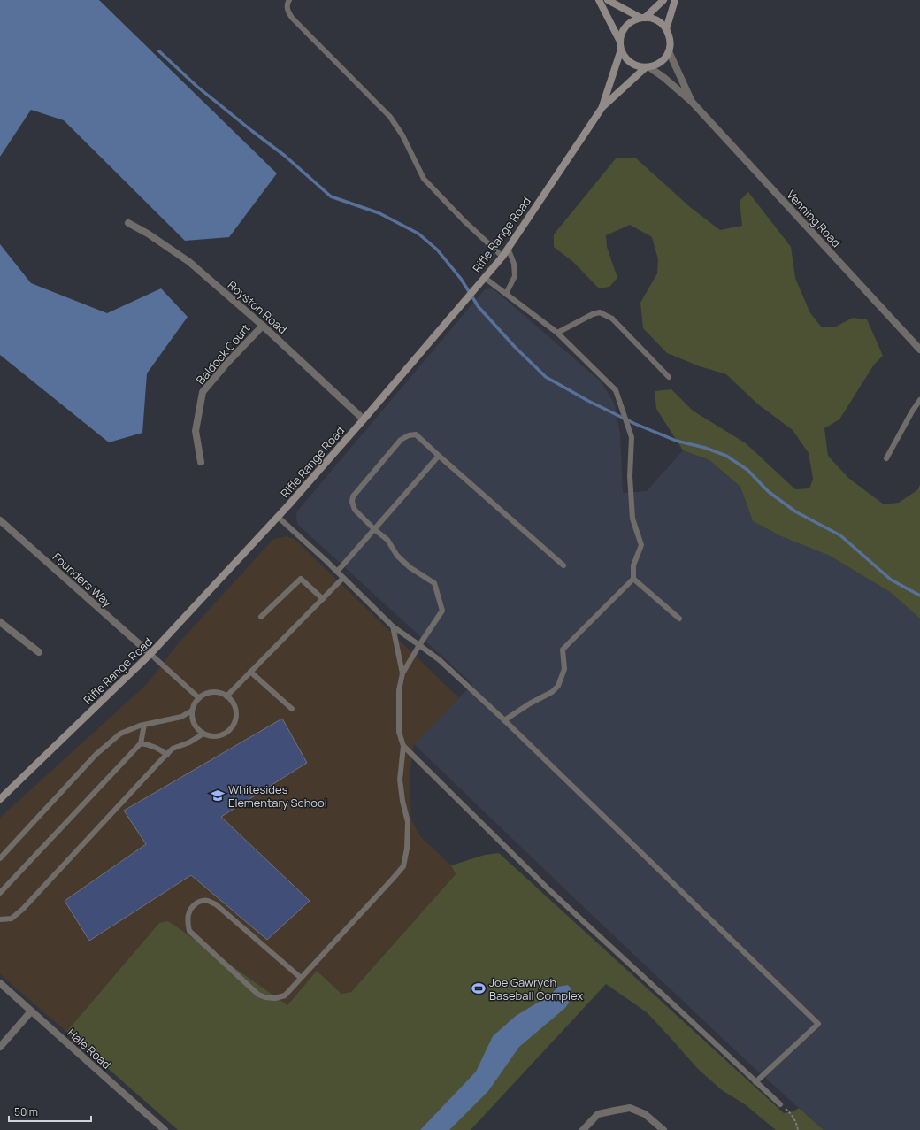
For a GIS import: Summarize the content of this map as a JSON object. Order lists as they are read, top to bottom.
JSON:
{
  "streets": {
    "main road": ["Rifle Range Road"],
    "street": [
      "Venning Road",
      "Royston Road",
      "Baldock Court",
      "Founders Way",
      "Hale Road"
    ]
  },
  "crossings": [
    ["Venning Road", "Rifle Range Road"],
    ["Rifle Range Road", "Royston Road"],
    ["Rifle Range Road", "Founders Way"],
    ["Royston Road", "Baldock Court"]
  ],
  "places": {
    "school or university": ["Whitesides Elementary School"],
    "sports": ["Joe Gawrych Baseball Complex"]
  },
  "scale_bar": "50 m"
}
